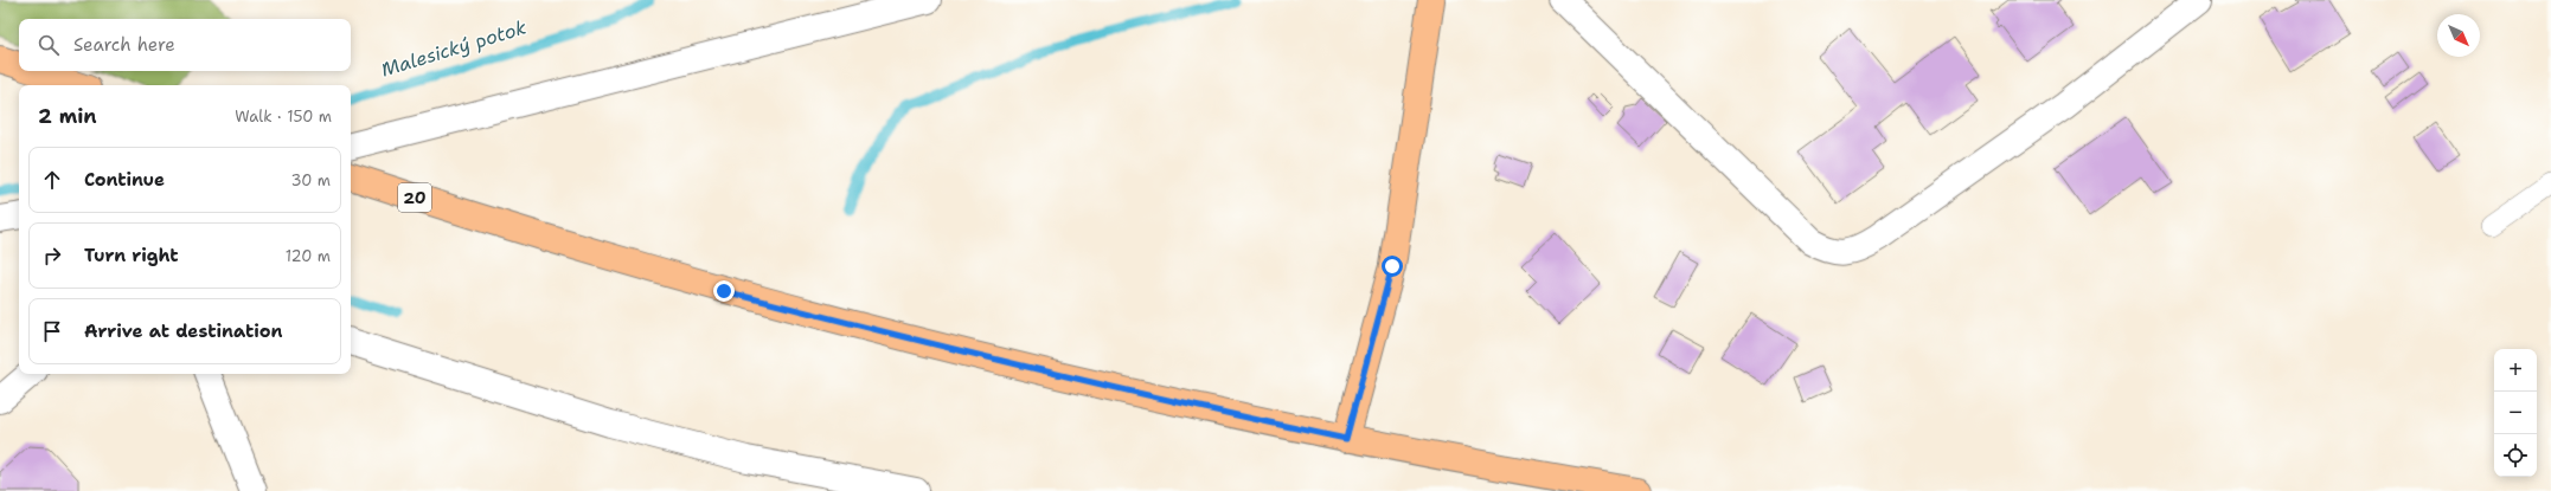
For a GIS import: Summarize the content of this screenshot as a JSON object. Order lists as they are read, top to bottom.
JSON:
{
  "streets": {
    "main road": ["20"]
  },
  "water": ["Malesický potok"],
  "north": "bottom right",
  "page": {
    "search": "Search here",
    "heading": ["2 min", "Walk · 150 m"],
    "list": [
      ["Continue", "30 m"],
      ["Turn right", "120 m"],
      "Arrive at destination"
    ],
    "map_buttons": ["+", "−"]
  }
}
